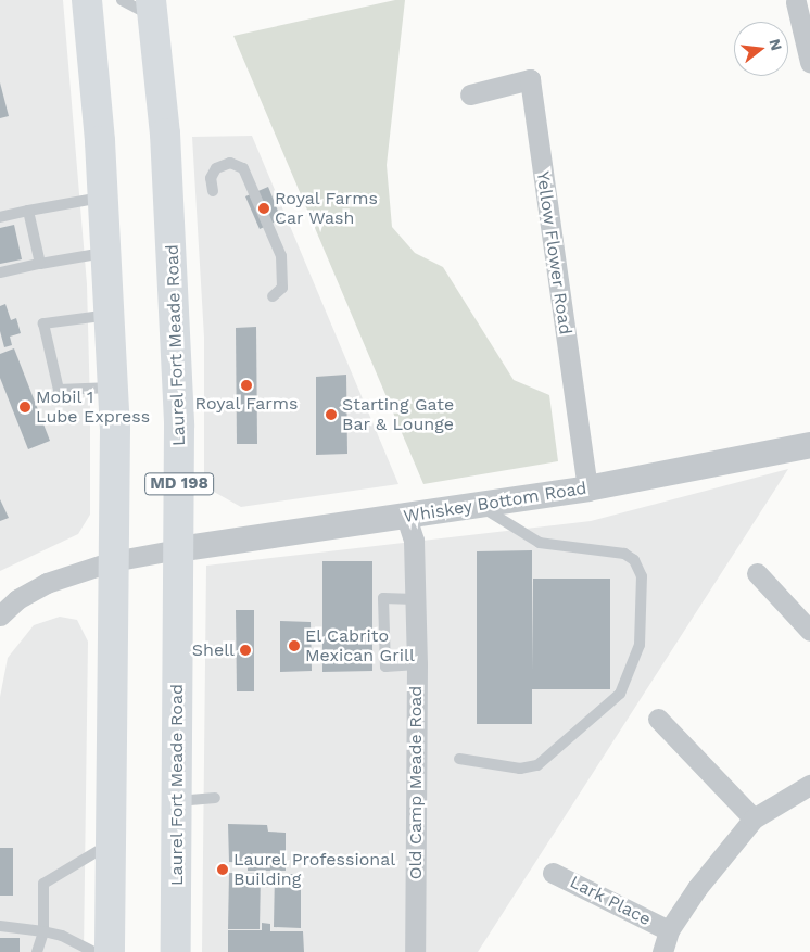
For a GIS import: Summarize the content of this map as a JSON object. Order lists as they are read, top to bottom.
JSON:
{
  "streets": {
    "main road": ["Laurel Fort Meade Road", "MD 198"],
    "street": [
      "Yellow Flower Road",
      "Whiskey Bottom Road",
      "Old Camp Meade Road",
      "Lark Place"
    ]
  },
  "crossings": [
    ["Yellow Flower Road", "Whiskey Bottom Road"],
    ["Laurel Fort Meade Road", "Whiskey Bottom Road"],
    ["Whiskey Bottom Road", "Old Camp Meade Road"]
  ],
  "places": [
    "Royal Farms Car Wash",
    "Royal Farms",
    "Mobil 1 Lube Express",
    "Starting Gate Bar & Lounge",
    "El Cabrito Mexican Grill",
    "Shell",
    "Laurel Professional Building"
  ],
  "north": "right"
}
